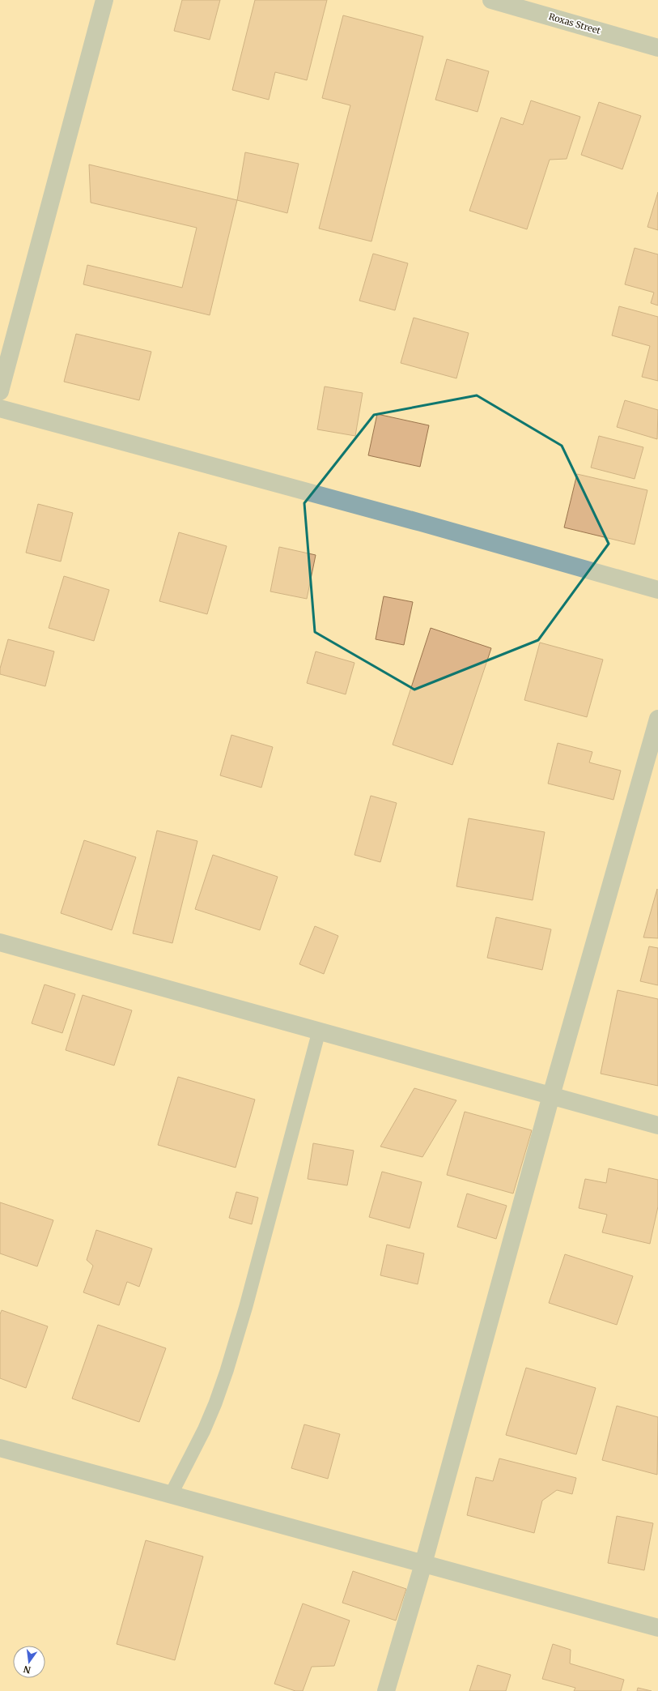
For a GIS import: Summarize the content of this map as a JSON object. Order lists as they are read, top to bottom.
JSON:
{
  "streets": {
    "street": ["Roxas Street"]
  },
  "north": "bottom"
}
